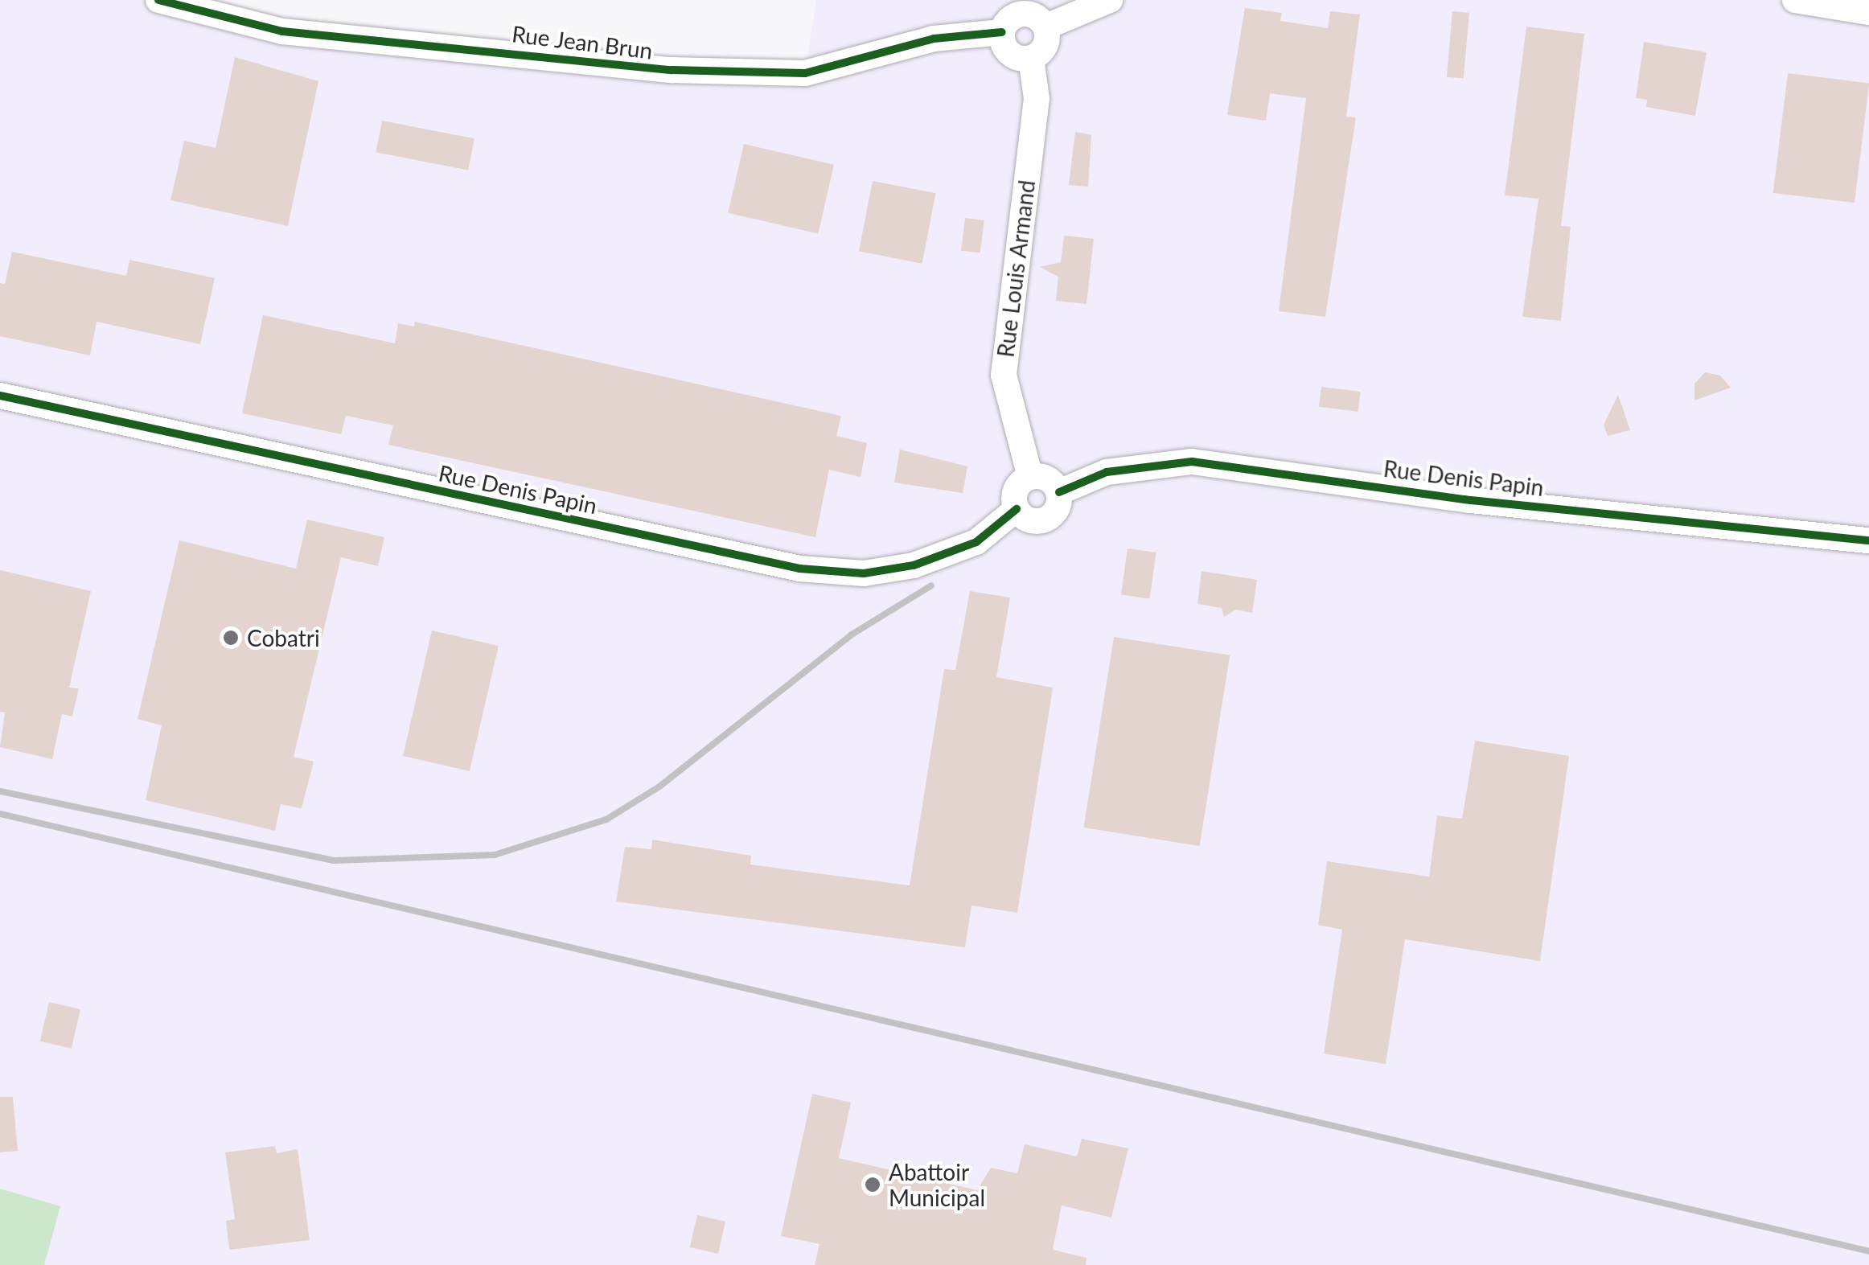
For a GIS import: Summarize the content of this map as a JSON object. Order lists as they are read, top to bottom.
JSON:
{
  "streets": {
    "street": ["Rue Jean Brun", "Rue Louis Armand", "Rue Denis Papin"]
  },
  "crossings": [
    ["Rue Jean Brun", "Rue Louis Armand"],
    ["Rue Louis Armand", "Rue Denis Papin"]
  ],
  "places": ["Cobatri", "Abattoir Municipal"]
}
